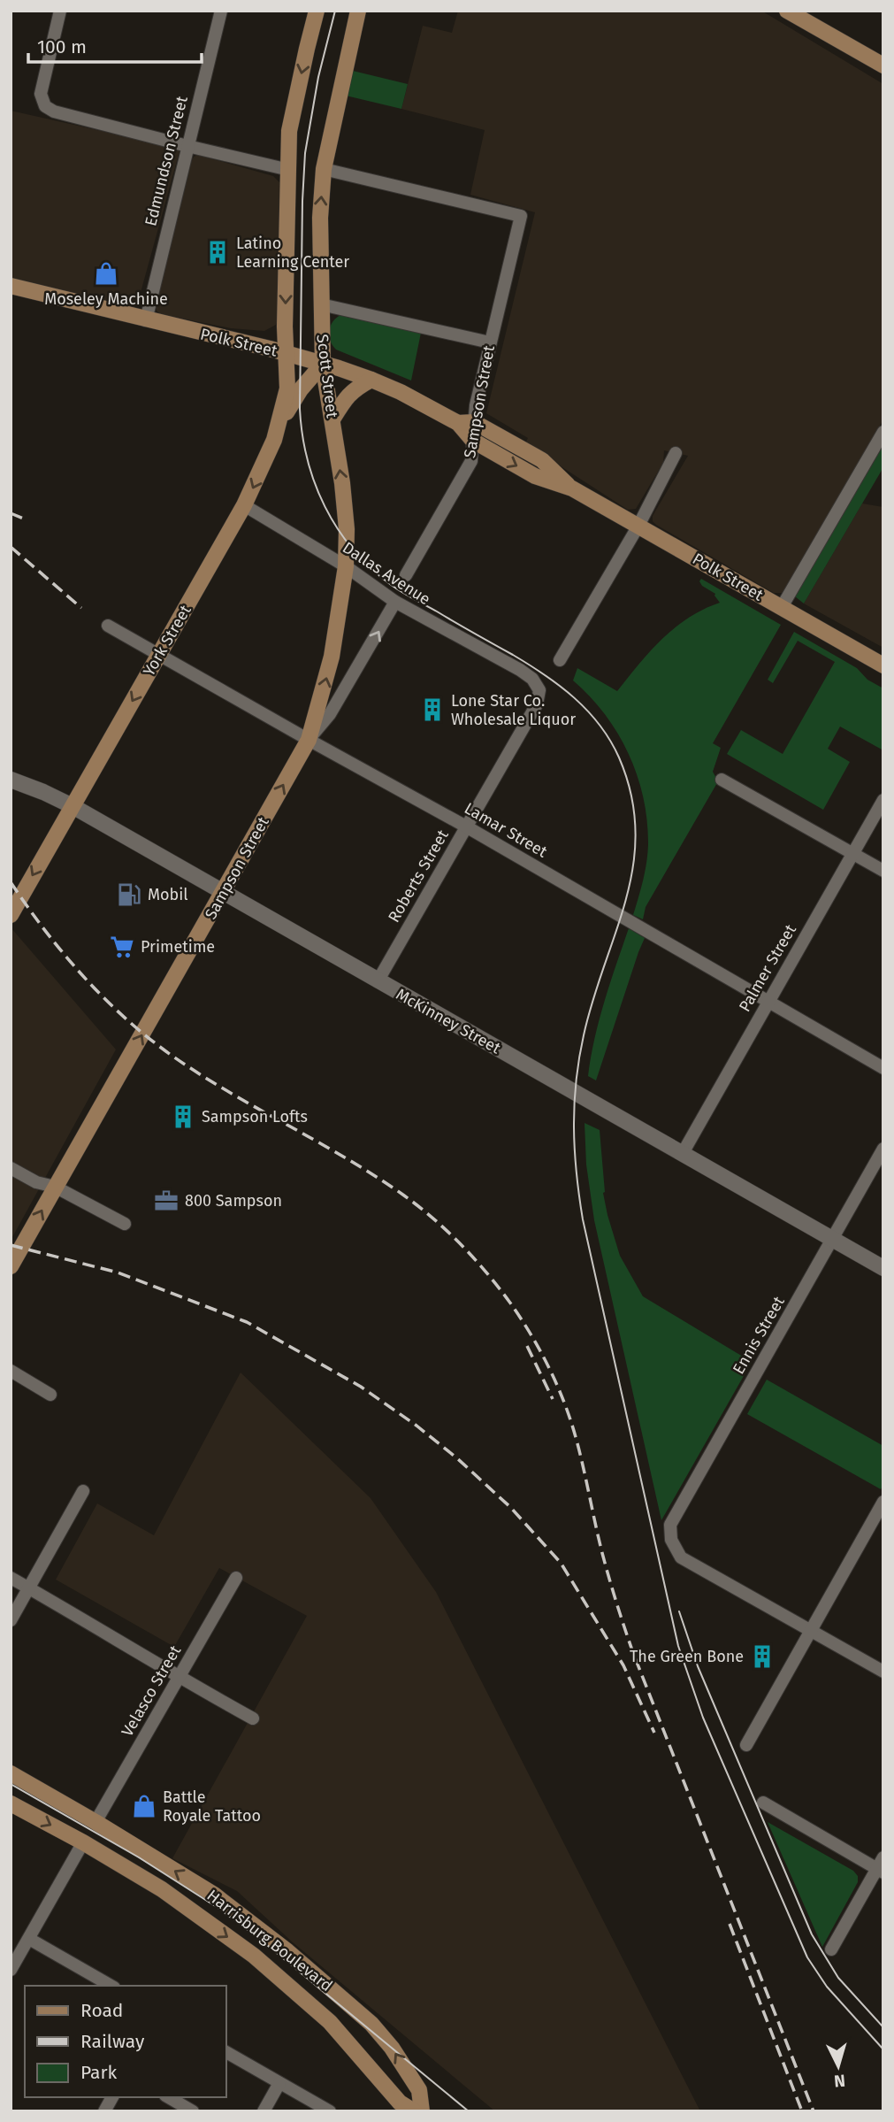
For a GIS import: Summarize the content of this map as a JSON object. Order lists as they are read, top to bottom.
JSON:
{
  "streets": {
    "main road": [
      "Polk Street",
      "Scott Street",
      "Sampson Street",
      "York Street",
      "Harrisburg Boulevard"
    ],
    "street": [
      "Edmundson Street",
      "Dallas Avenue",
      "Lamar Street",
      "Roberts Street",
      "Palmer Street",
      "McKinney Street",
      "Ennis Street",
      "Velasco Street"
    ]
  },
  "crossings": [
    ["Edmundson Street", "Polk Street"],
    ["Polk Street", "Scott Street"],
    ["Polk Street", "Sampson Street"],
    ["Polk Street", "York Street"],
    ["Scott Street", "Sampson Street"],
    ["Scott Street", "Dallas Avenue"],
    ["Scott Street", "Lamar Street"],
    ["Sampson Street", "Dallas Avenue"],
    ["Sampson Street", "Lamar Street"],
    ["Sampson Street", "McKinney Street"],
    ["Dallas Avenue", "York Street"],
    ["Dallas Avenue", "Roberts Street"],
    ["York Street", "Lamar Street"],
    ["York Street", "McKinney Street"],
    ["Lamar Street", "Roberts Street"],
    ["Lamar Street", "Palmer Street"],
    ["Roberts Street", "McKinney Street"],
    ["Palmer Street", "McKinney Street"],
    ["McKinney Street", "Ennis Street"],
    ["Velasco Street", "Harrisburg Boulevard"]
  ],
  "one_way": ["Sampson Street", "York Street"],
  "places": {
    "building": [
      "Latino Learning Center",
      "Lone Star Co. Wholesale Liquor",
      "Sampson Lofts",
      "The Green Bone"
    ],
    "shop": ["Moseley Machine", "Battle Royale Tattoo"],
    "fuel station": ["Mobil"],
    "supermarket": ["Primetime"],
    "office": ["800 Sampson"]
  },
  "legend": ["Road", "Railway", "Park"],
  "scale_bar": "100 m",
  "north": "bottom"
}
